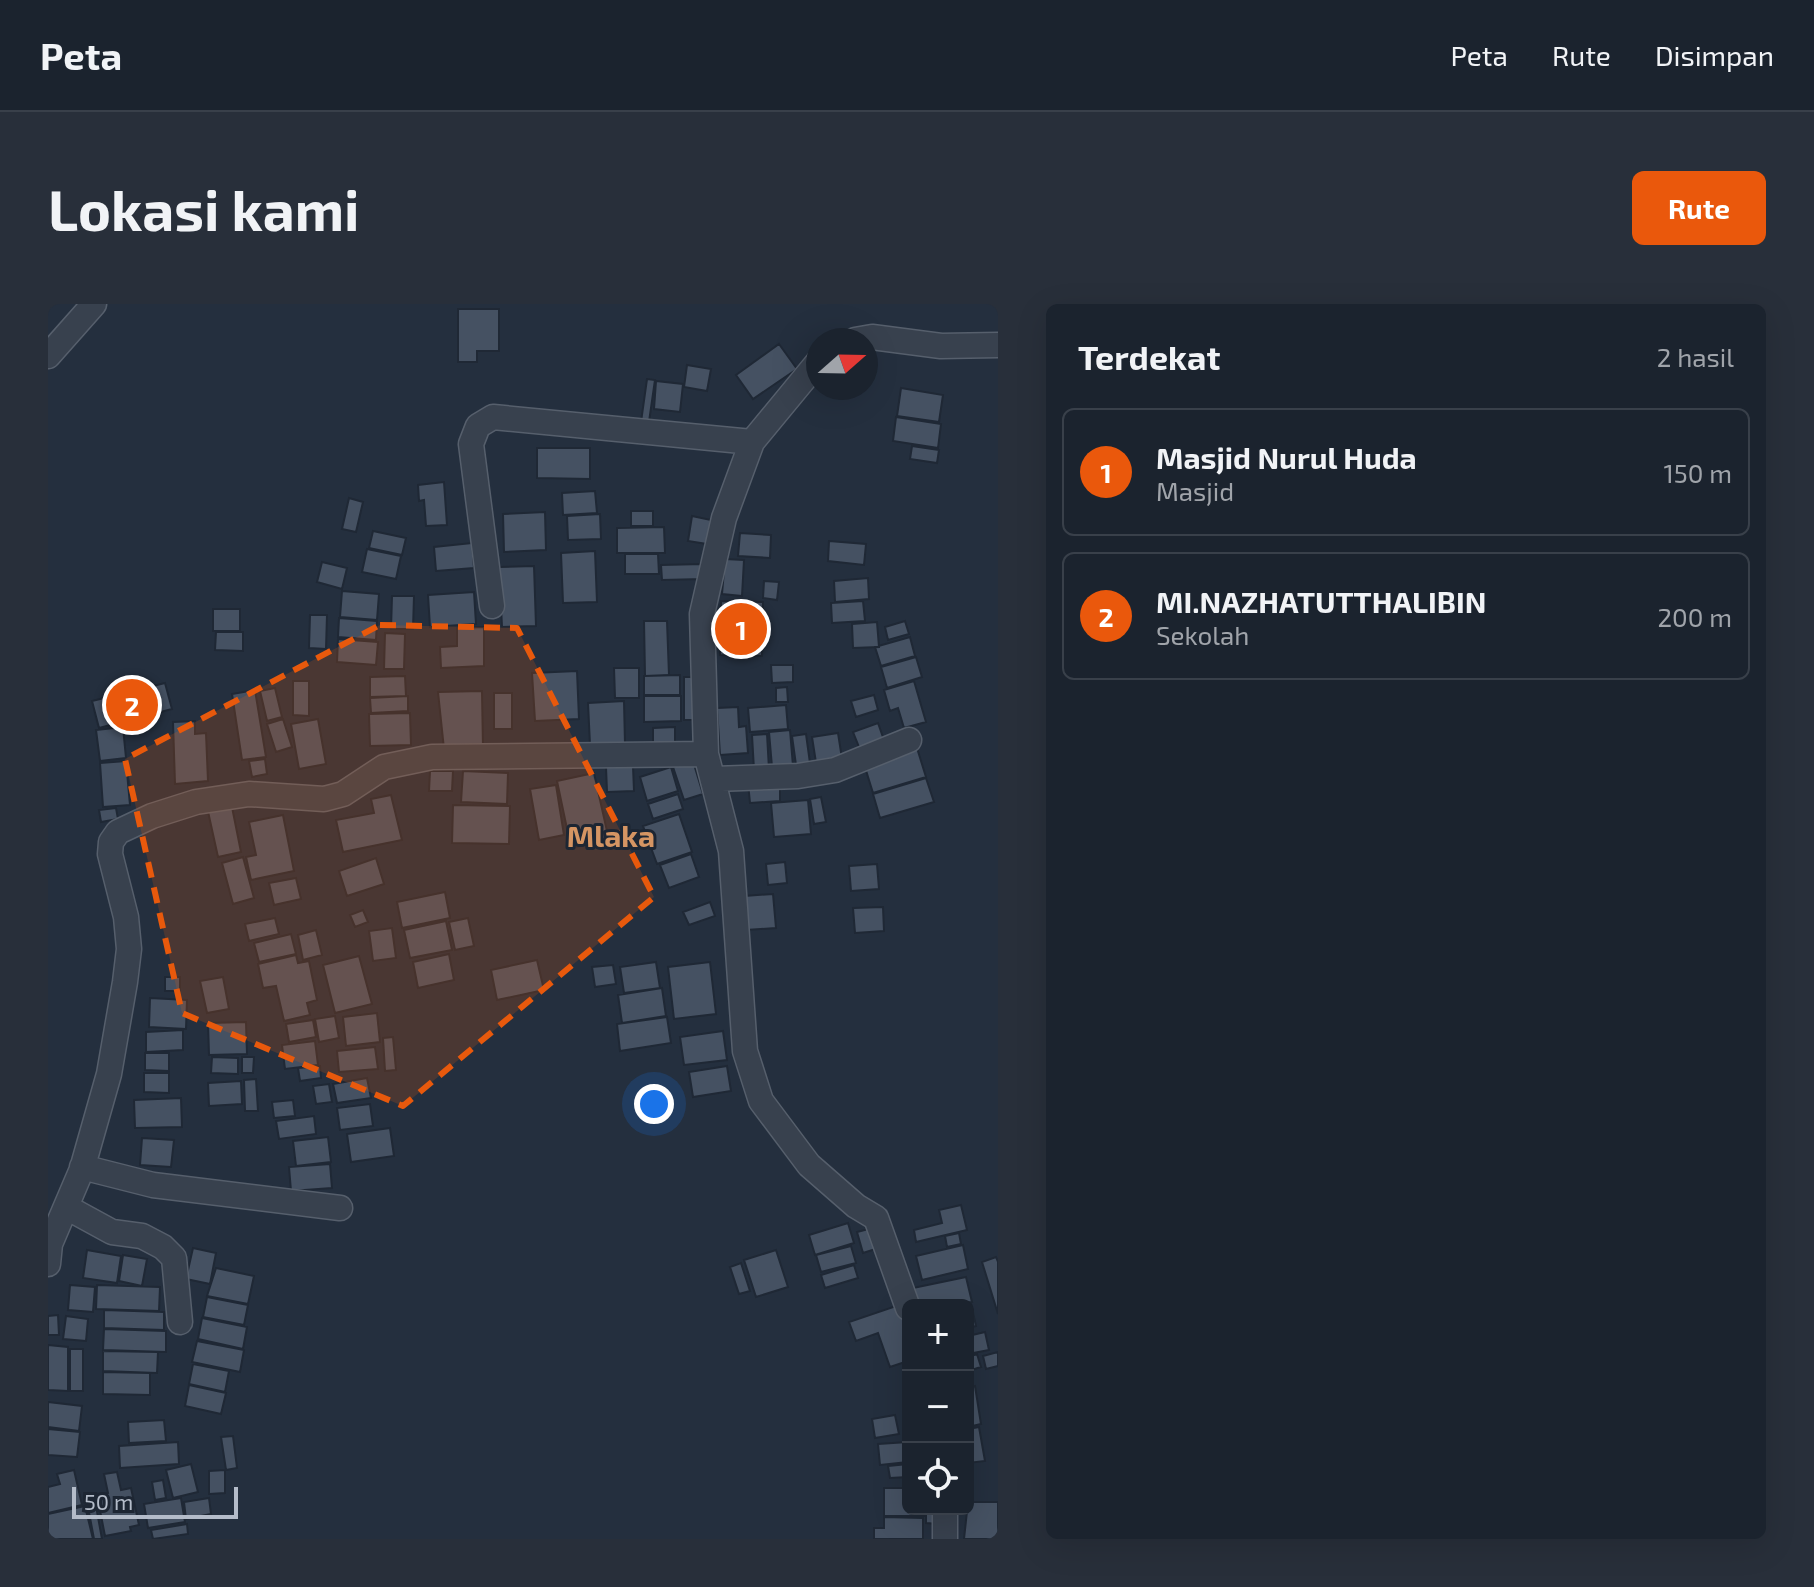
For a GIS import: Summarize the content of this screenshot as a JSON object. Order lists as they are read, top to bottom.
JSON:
{
  "districts": ["Mlaka"],
  "scale_bar": "50 m",
  "north": "right",
  "page": {
    "header": "Peta",
    "nav": ["Peta", "Rute", "Disimpan"],
    "buttons": "Rute",
    "title": "Lokasi kami",
    "heading": ["Terdekat", "2 hasil"],
    "list": [
      {
        "mark": "1",
        "name": "Masjid Nurul Huda",
        "note": "Masjid",
        "value": "150 m"
      },
      {
        "mark": "2",
        "name": "MI.NAZHATUTTHALIBIN",
        "note": "Sekolah",
        "value": "200 m"
      }
    ],
    "pins": ["1", "2"],
    "map_buttons": ["+", "−"],
    "scale": "50 m"
  }
}
